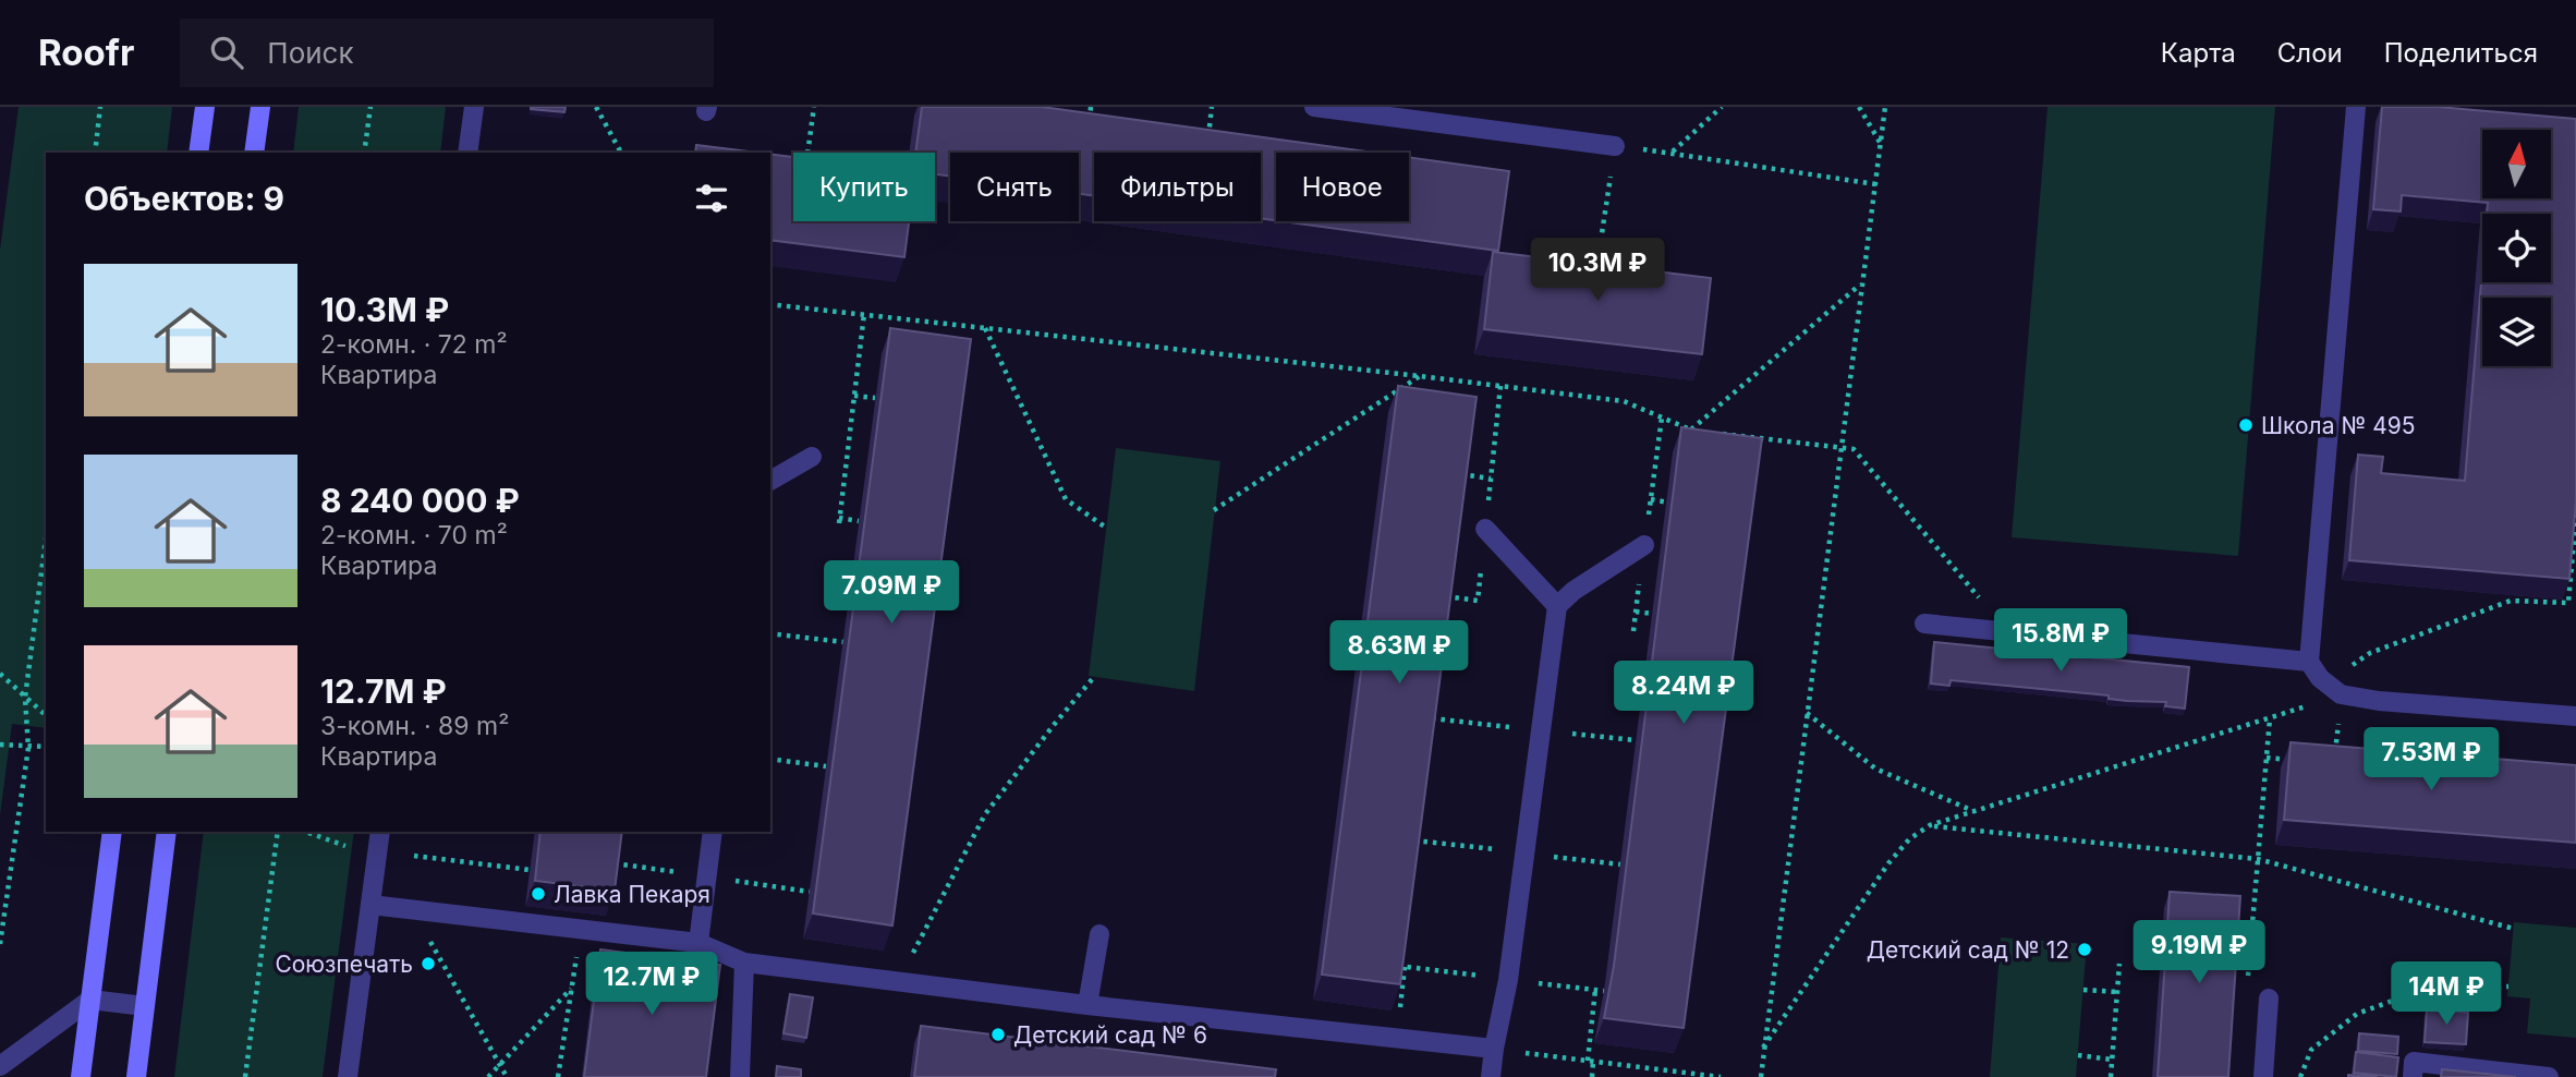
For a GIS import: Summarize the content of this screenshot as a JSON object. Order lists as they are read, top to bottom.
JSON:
{
  "places": [
    "Школа № 495",
    "Лавка Пекаря",
    "Детский сад № 12",
    "Союзпечать",
    "Детский сад № 6"
  ],
  "north": "top",
  "page": {
    "header": "Roofr",
    "search": "Поиск",
    "nav": ["Карта", "Слои", "Поделиться"],
    "chip": [
      "Купить",
      "Снять",
      "Фильтры",
      "Новое"
    ],
    "heading": "Объектов: 9",
    "price": [
      "10.3M ₽",
      "7.09M ₽",
      "15.8M ₽",
      "8.63M ₽",
      "8.24M ₽",
      "7.53M ₽",
      "9.19M ₽",
      "12.7M ₽",
      "14M ₽"
    ],
    "list": [
      {
        "name": "10.3M ₽",
        "note": "2-комн. · 72 m² · Квартира"
      },
      {
        "name": "8 240 000 ₽",
        "note": "2-комн. · 70 m² · Квартира"
      },
      {
        "name": "12.7M ₽",
        "note": "3-комн. · 89 m² · Квартира"
      }
    ]
  }
}
